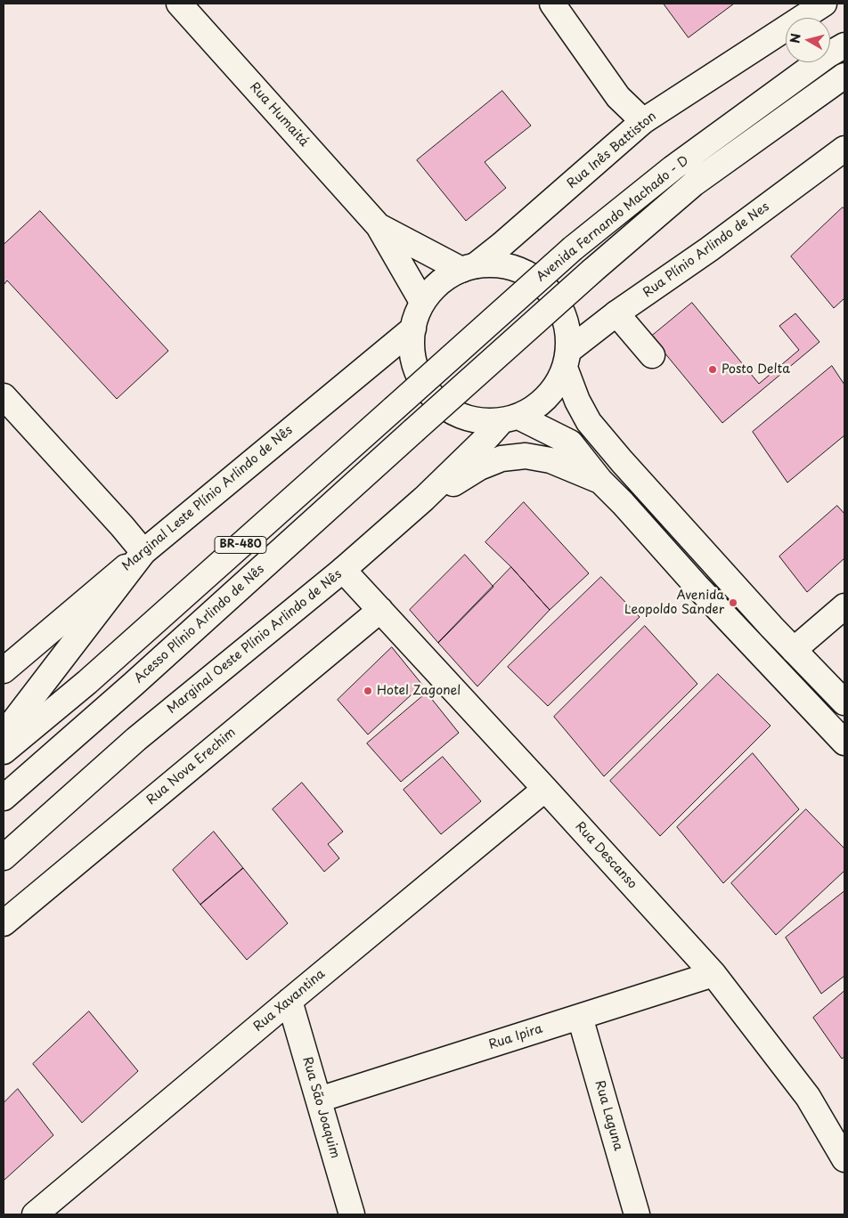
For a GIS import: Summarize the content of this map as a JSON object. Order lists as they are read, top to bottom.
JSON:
{
  "streets": {
    "main road": [
      "Rua Humaitá",
      "Rua Inês Battiston",
      "Avenida Fernando Machado - D",
      "Rua Plínio Arlindo de Nes",
      "Marginal Leste Plínio Arlindo de Nês",
      "BR-480",
      "Acesso Plínio Arlindo de Nês",
      "Marginal Oeste Plínio Arlindo de Nês",
      "Rua Nova Erechim",
      "Rua Descanso",
      "Rua Xavantina",
      "Rua Ipira",
      "Rua São Joaquim",
      "Rua Laguna"
    ]
  },
  "crossings": [
    ["Rua Humaitá", "Rua Inês Battiston"],
    ["Rua Humaitá", "Rua Plínio Arlindo de Nes"],
    ["Rua Humaitá", "Marginal Leste Plínio Arlindo de Nês"],
    ["Rua Humaitá", "Marginal Oeste Plínio Arlindo de Nês"],
    ["Rua Inês Battiston", "Rua Plínio Arlindo de Nes"],
    ["Rua Inês Battiston", "Marginal Leste Plínio Arlindo de Nês"],
    ["Rua Inês Battiston", "Marginal Oeste Plínio Arlindo de Nês"],
    ["Avenida Fernando Machado - D", "Acesso Plínio Arlindo de Nês"],
    ["Rua Plínio Arlindo de Nes", "Marginal Leste Plínio Arlindo de Nês"],
    ["Rua Plínio Arlindo de Nes", "Marginal Oeste Plínio Arlindo de Nês"],
    ["Marginal Leste Plínio Arlindo de Nês", "Marginal Oeste Plínio Arlindo de Nês"],
    ["Marginal Oeste Plínio Arlindo de Nês", "Rua Descanso"],
    ["Rua Nova Erechim", "Rua Descanso"],
    ["Rua Descanso", "Rua Xavantina"],
    ["Rua Descanso", "Rua Ipira"],
    ["Rua Xavantina", "Rua São Joaquim"],
    ["Rua Ipira", "Rua São Joaquim"],
    ["Rua Ipira", "Rua Laguna"]
  ],
  "places": ["Posto Delta", "Avenida Leopoldo Sander", "Hotel Zagonel"],
  "north": "left"
}
